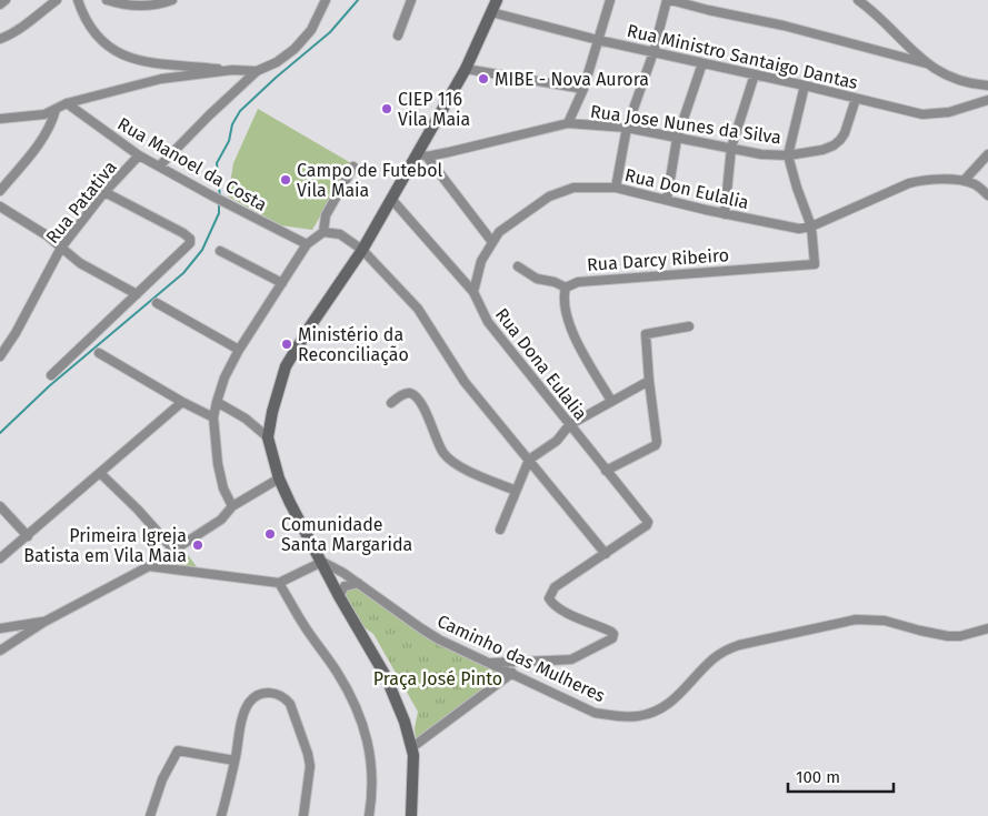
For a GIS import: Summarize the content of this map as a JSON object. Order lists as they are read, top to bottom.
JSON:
{
  "streets": {
    "street": [
      "Rua Ministro Santaigo Dantas",
      "Rua Jose Nunes da Silva",
      "Rua Manoel da Costa",
      "Rua Don Eulalia",
      "Rua Patativa",
      "Rua Darcy Ribeiro",
      "Rua Dona Eulalia",
      "Caminho das Mulheres"
    ]
  },
  "crossings": [
    ["Rua Ministro Santaigo Dantas", "Rua Jose Nunes da Silva"],
    ["Rua Manoel da Costa", "Rua Patativa"],
    ["Rua Don Eulalia", "Rua Darcy Ribeiro"],
    ["Rua Don Eulalia", "Rua Dona Eulalia"]
  ],
  "parks": ["Praça José Pinto"],
  "places": [
    "MIBE - Nova Aurora",
    "CIEP 116 Vila Maia",
    "Campo de Futebol Vila Maia",
    "Ministério da Reconciliação",
    "Comunidade Santa Margarida",
    "Primeira Igreja Batista em Vila Maia"
  ],
  "scale_bar": "100 m"
}
